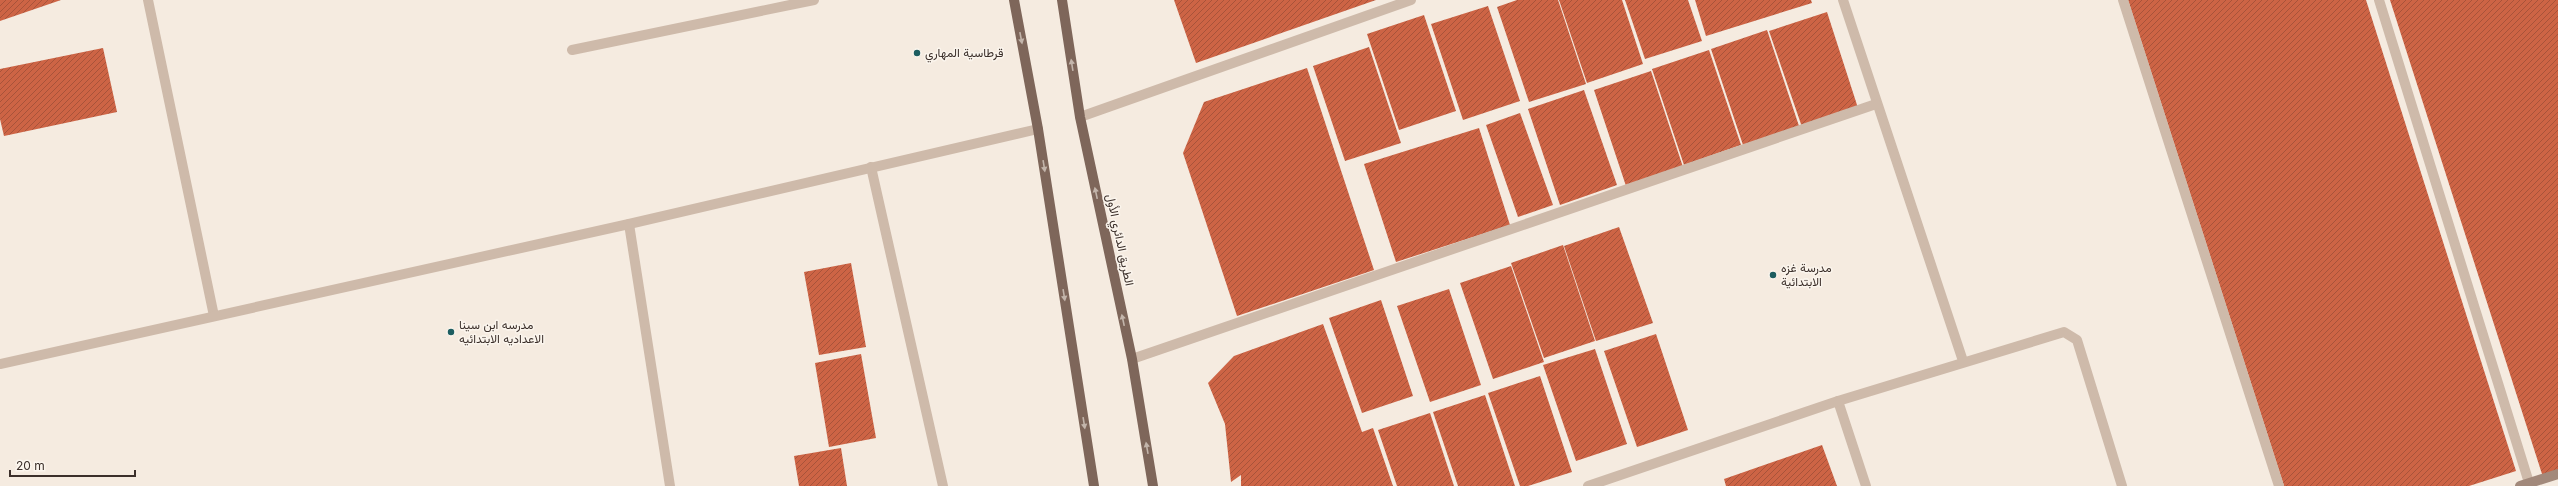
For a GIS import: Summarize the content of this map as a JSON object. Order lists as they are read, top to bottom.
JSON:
{
  "streets": {
    "main road": ["الطريق الدائري الأول"]
  },
  "places": ["قرطاسية المهاري", "مدرسة غزه الابتدائية", "مدرسه ابن سينا الاعداديه الابتدائيه"],
  "scale_bar": "20 m"
}
